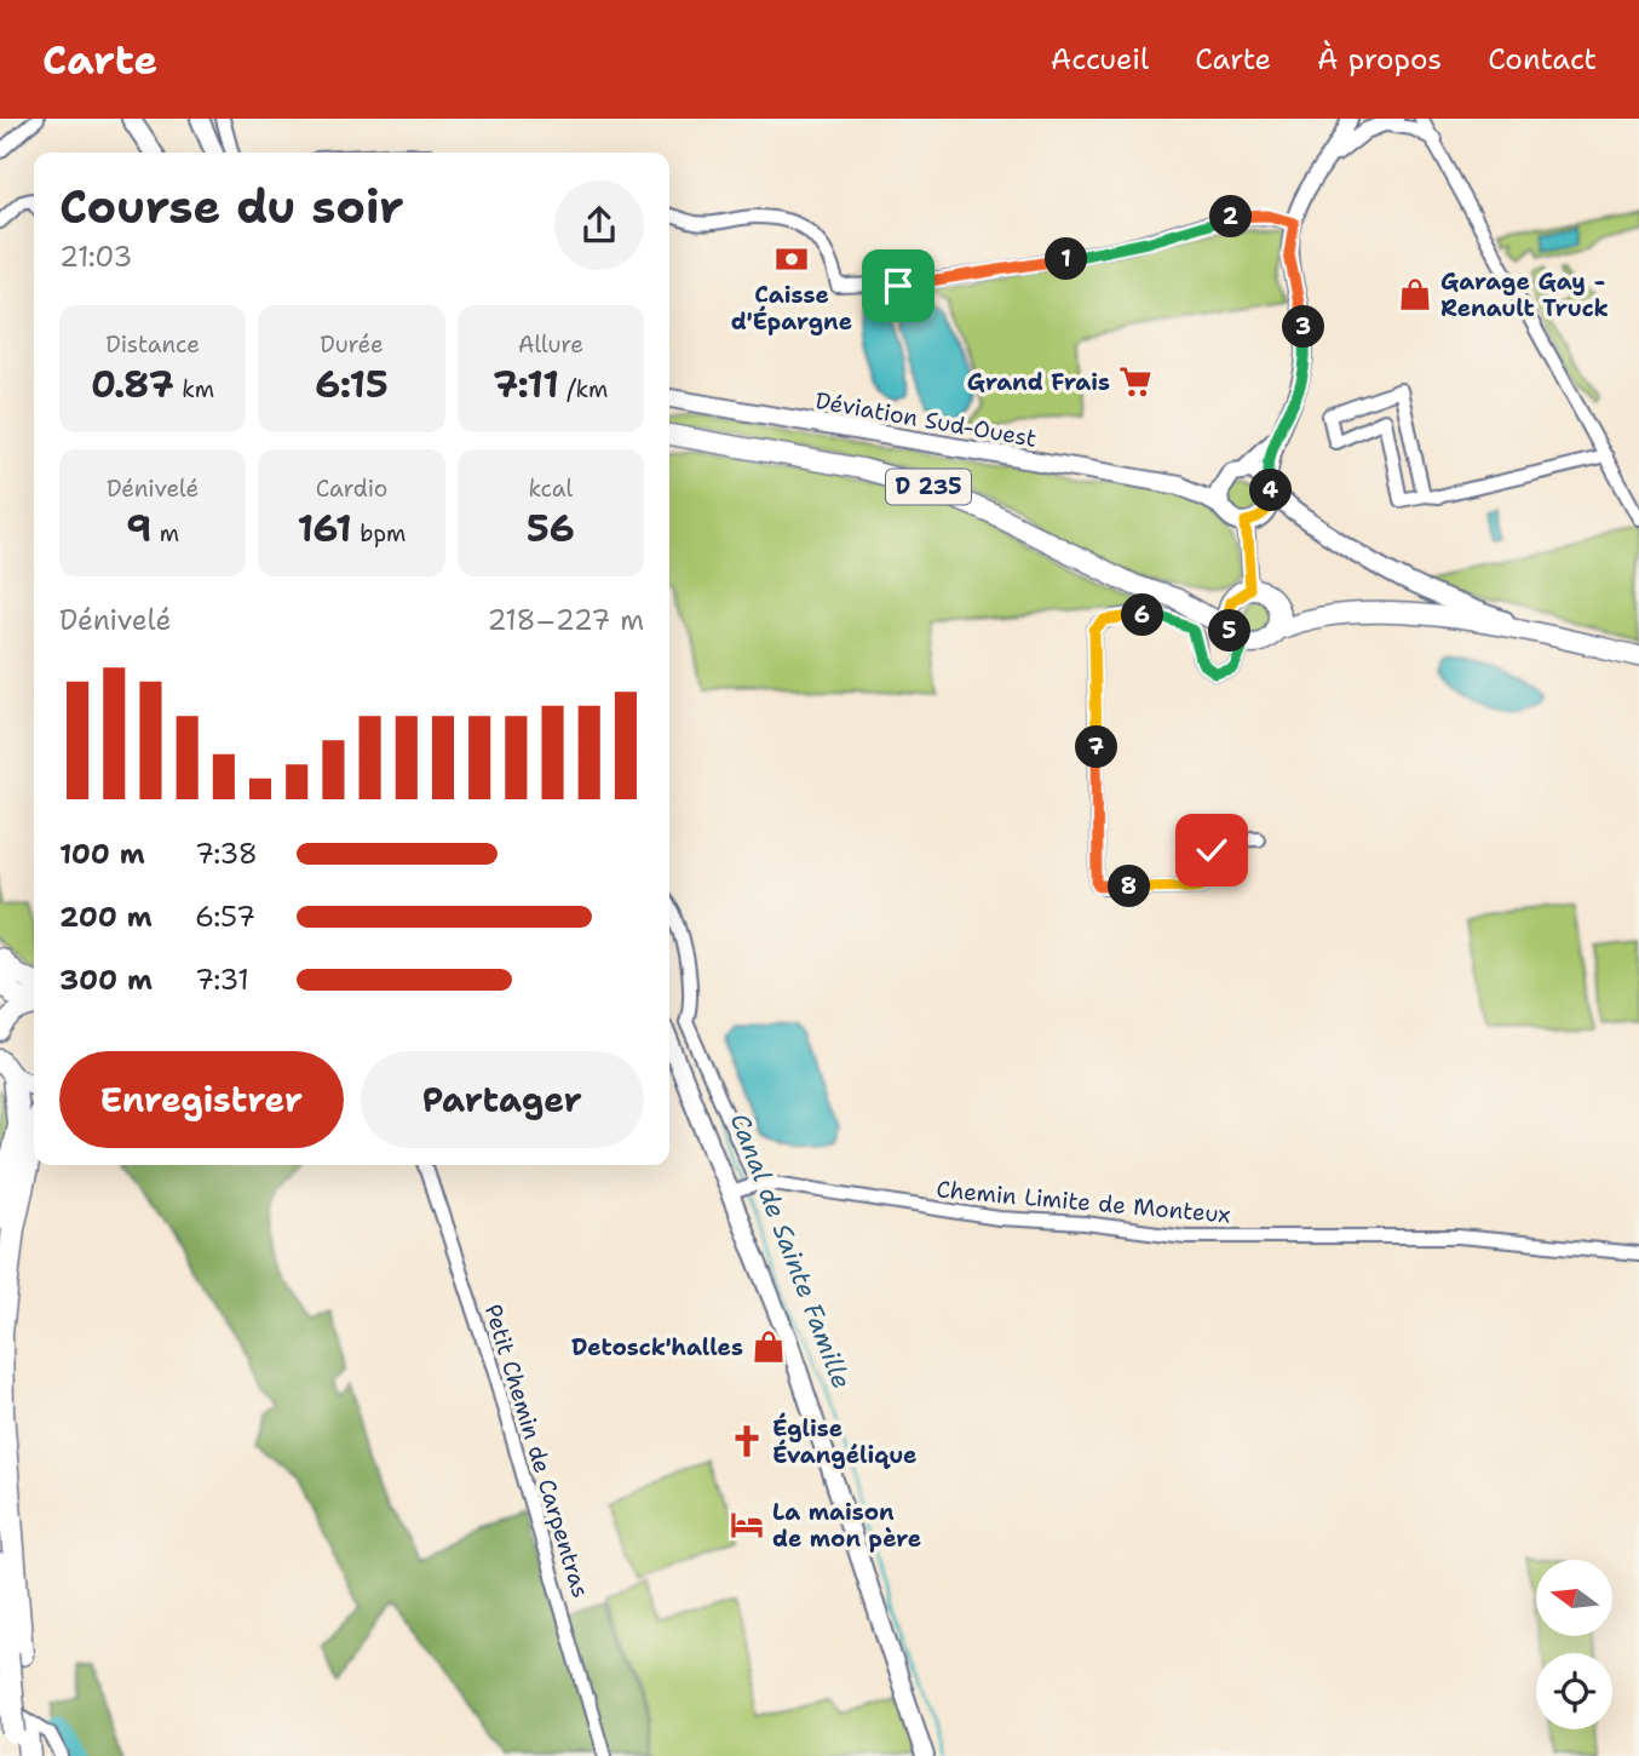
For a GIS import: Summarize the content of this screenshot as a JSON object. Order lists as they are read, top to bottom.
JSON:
{
  "streets": {
    "main road": ["Déviation Sud-Ouest", "D 235"],
    "street": ["Chemin Limite de Monteux", "Petit Chemin de Carpentras"]
  },
  "water": ["Canal de Sainte Famille"],
  "places": {
    "bank": ["Caisse d'Épargne"],
    "shop": ["Garage Gay - Renault Truck", "Detosck'halles"],
    "supermarket": ["Grand Frais"],
    "church": ["Église Évangélique"],
    "hotel": ["La maison de mon père"]
  },
  "north": "left",
  "page": {
    "header": "Carte",
    "nav": [
      "Accueil",
      "Carte",
      "À propos",
      "Contact"
    ],
    "heading": ["Course du soir", "21:03"],
    "pins": [
      "2",
      "1",
      "3",
      "4",
      "6",
      "5",
      "7",
      "8"
    ],
    "stats": [
      ["Distance", "0.87 km"],
      ["Durée", "6:15"],
      ["Allure", "7:11 /km"],
      ["Dénivelé", "9 m"],
      ["Cardio", "161 bpm"],
      ["kcal", "56"]
    ],
    "chart": ["Dénivelé", "218–227 m"],
    "list": [
      {
        "name": "100 m",
        "note": "7:38"
      },
      {
        "name": "200 m",
        "note": "6:57"
      },
      {
        "name": "300 m",
        "note": "7:31"
      }
    ],
    "buttons": ["Enregistrer", "Partager"]
  }
}
